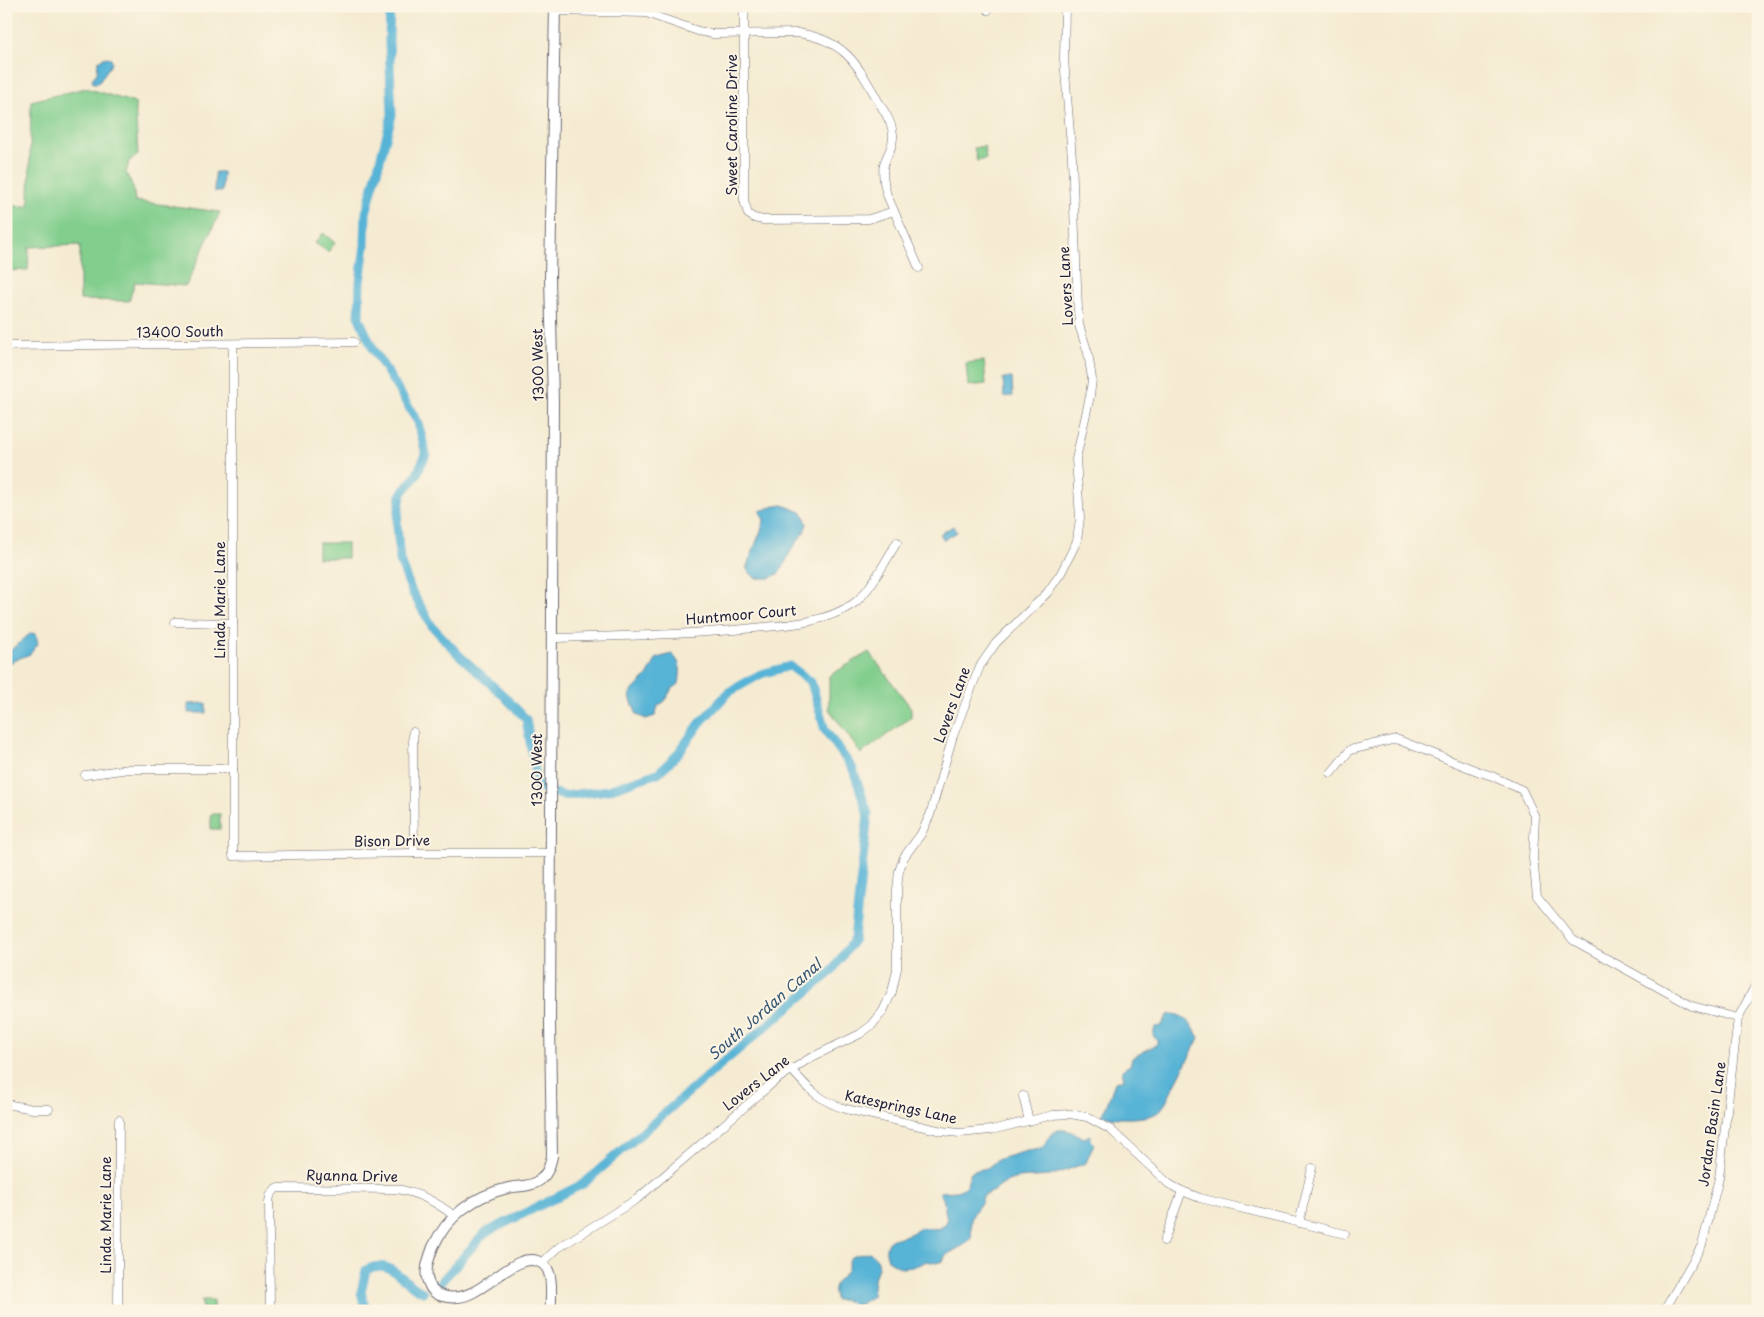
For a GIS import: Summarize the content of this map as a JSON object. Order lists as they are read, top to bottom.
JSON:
{
  "streets": {
    "street": [
      "Sweet Caroline Drive",
      "Lovers Lane",
      "13400 South",
      "1300 West",
      "Linda Marie Lane",
      "Huntmoor Court",
      "Bison Drive",
      "Katesprings Lane",
      "Jordan Basin Lane",
      "Ryanna Drive"
    ]
  },
  "crossings": [
    ["Lovers Lane", "1300 West"],
    ["Lovers Lane", "Katesprings Lane"],
    ["13400 South", "Linda Marie Lane"],
    ["1300 West", "Huntmoor Court"],
    ["1300 West", "Bison Drive"],
    ["1300 West", "Ryanna Drive"],
    ["Linda Marie Lane", "Bison Drive"]
  ],
  "water": ["South Jordan Canal"]
}
